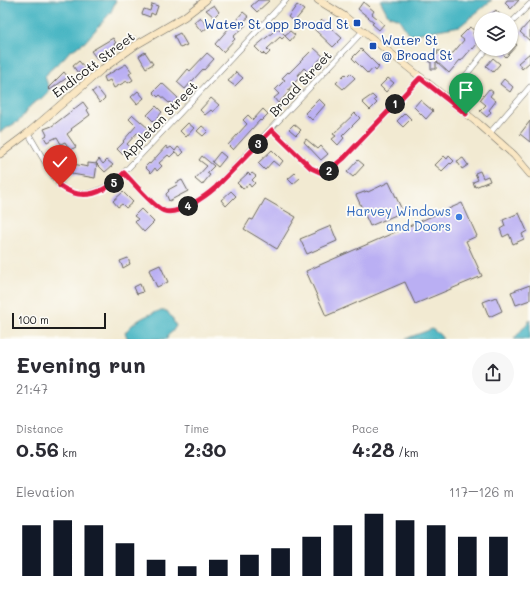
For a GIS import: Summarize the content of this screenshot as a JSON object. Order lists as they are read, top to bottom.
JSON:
{
  "streets": {
    "main road": ["Endicott Street"],
    "street": ["Broad Street", "Appleton Street"]
  },
  "crossings": [
    ["Endicott Street", "Appleton Street"],
    ["Broad Street", "Appleton Street"]
  ],
  "places": {
    "transit": ["Water St opp Broad St", "Water St @ Broad St"],
    "other": ["Harvey Windows and Doors"]
  },
  "scale_bar": "100 m",
  "page": {
    "pins": [
      "1",
      "3",
      "2",
      "5",
      "4"
    ],
    "scale": "100 m",
    "heading": ["Evening run", "21:47"],
    "stats": [
      ["Distance", "0.56 km"],
      ["Time", "2:30"],
      ["Pace", "4:28 /km"]
    ],
    "chart": ["Elevation", "117–126 m"]
  }
}
